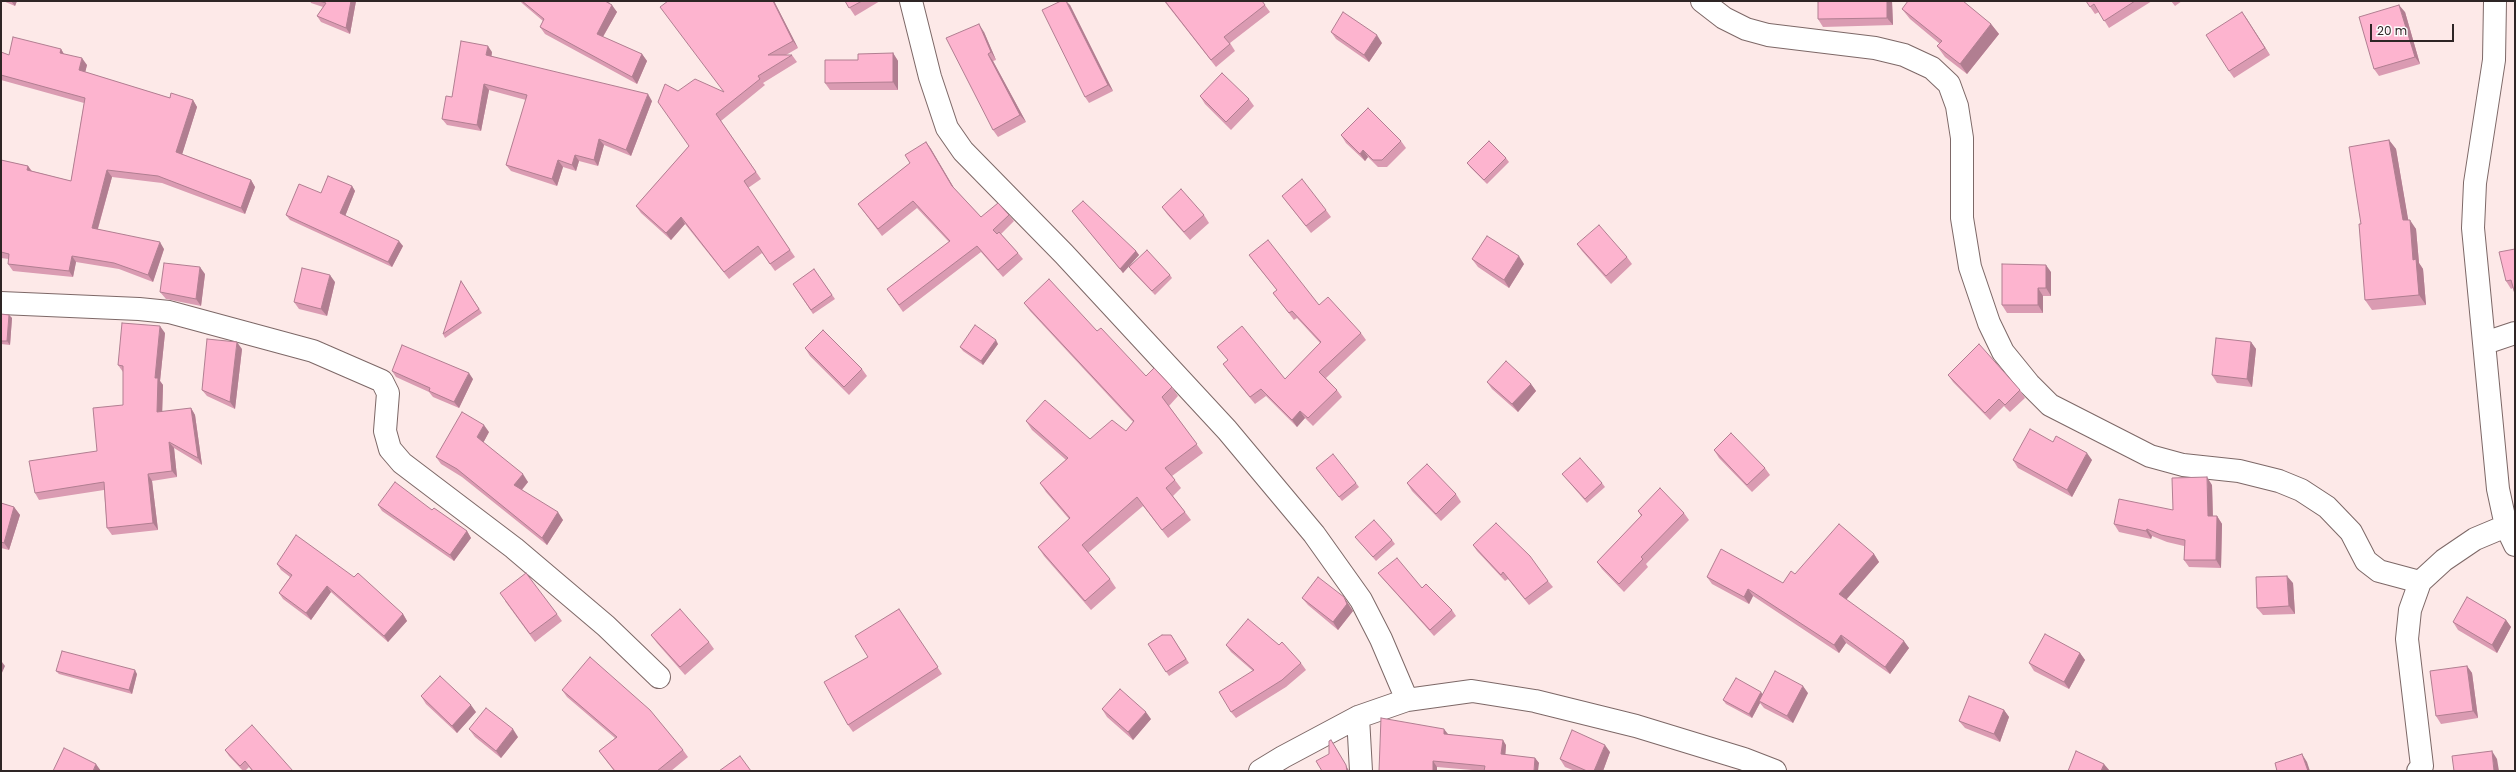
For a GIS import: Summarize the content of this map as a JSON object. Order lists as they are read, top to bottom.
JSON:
{
  "scale_bar": "20 m"
}
